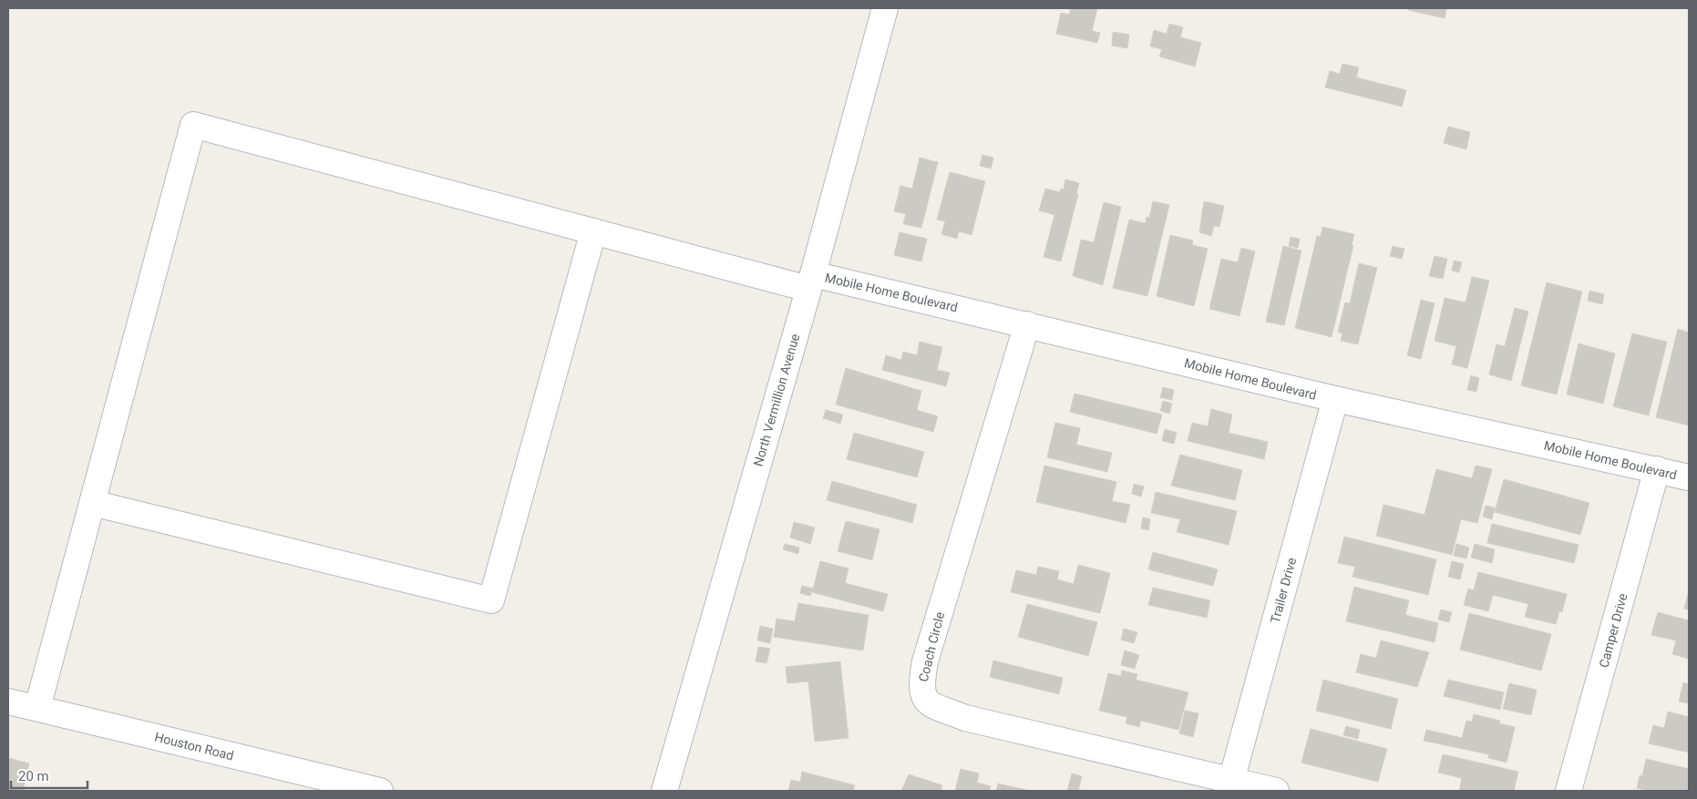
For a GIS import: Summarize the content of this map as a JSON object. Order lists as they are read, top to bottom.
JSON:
{
  "streets": {
    "street": [
      "Mobile Home Boulevard",
      "North Vermillion Avenue",
      "Trailer Drive",
      "Camper Drive",
      "Coach Circle",
      "Houston Road"
    ]
  },
  "crossings": [
    ["Mobile Home Boulevard", "North Vermillion Avenue"],
    ["Mobile Home Boulevard", "Trailer Drive"],
    ["Mobile Home Boulevard", "Camper Drive"],
    ["Mobile Home Boulevard", "Coach Circle"],
    ["Trailer Drive", "Coach Circle"]
  ],
  "scale_bar": "20 m"
}
